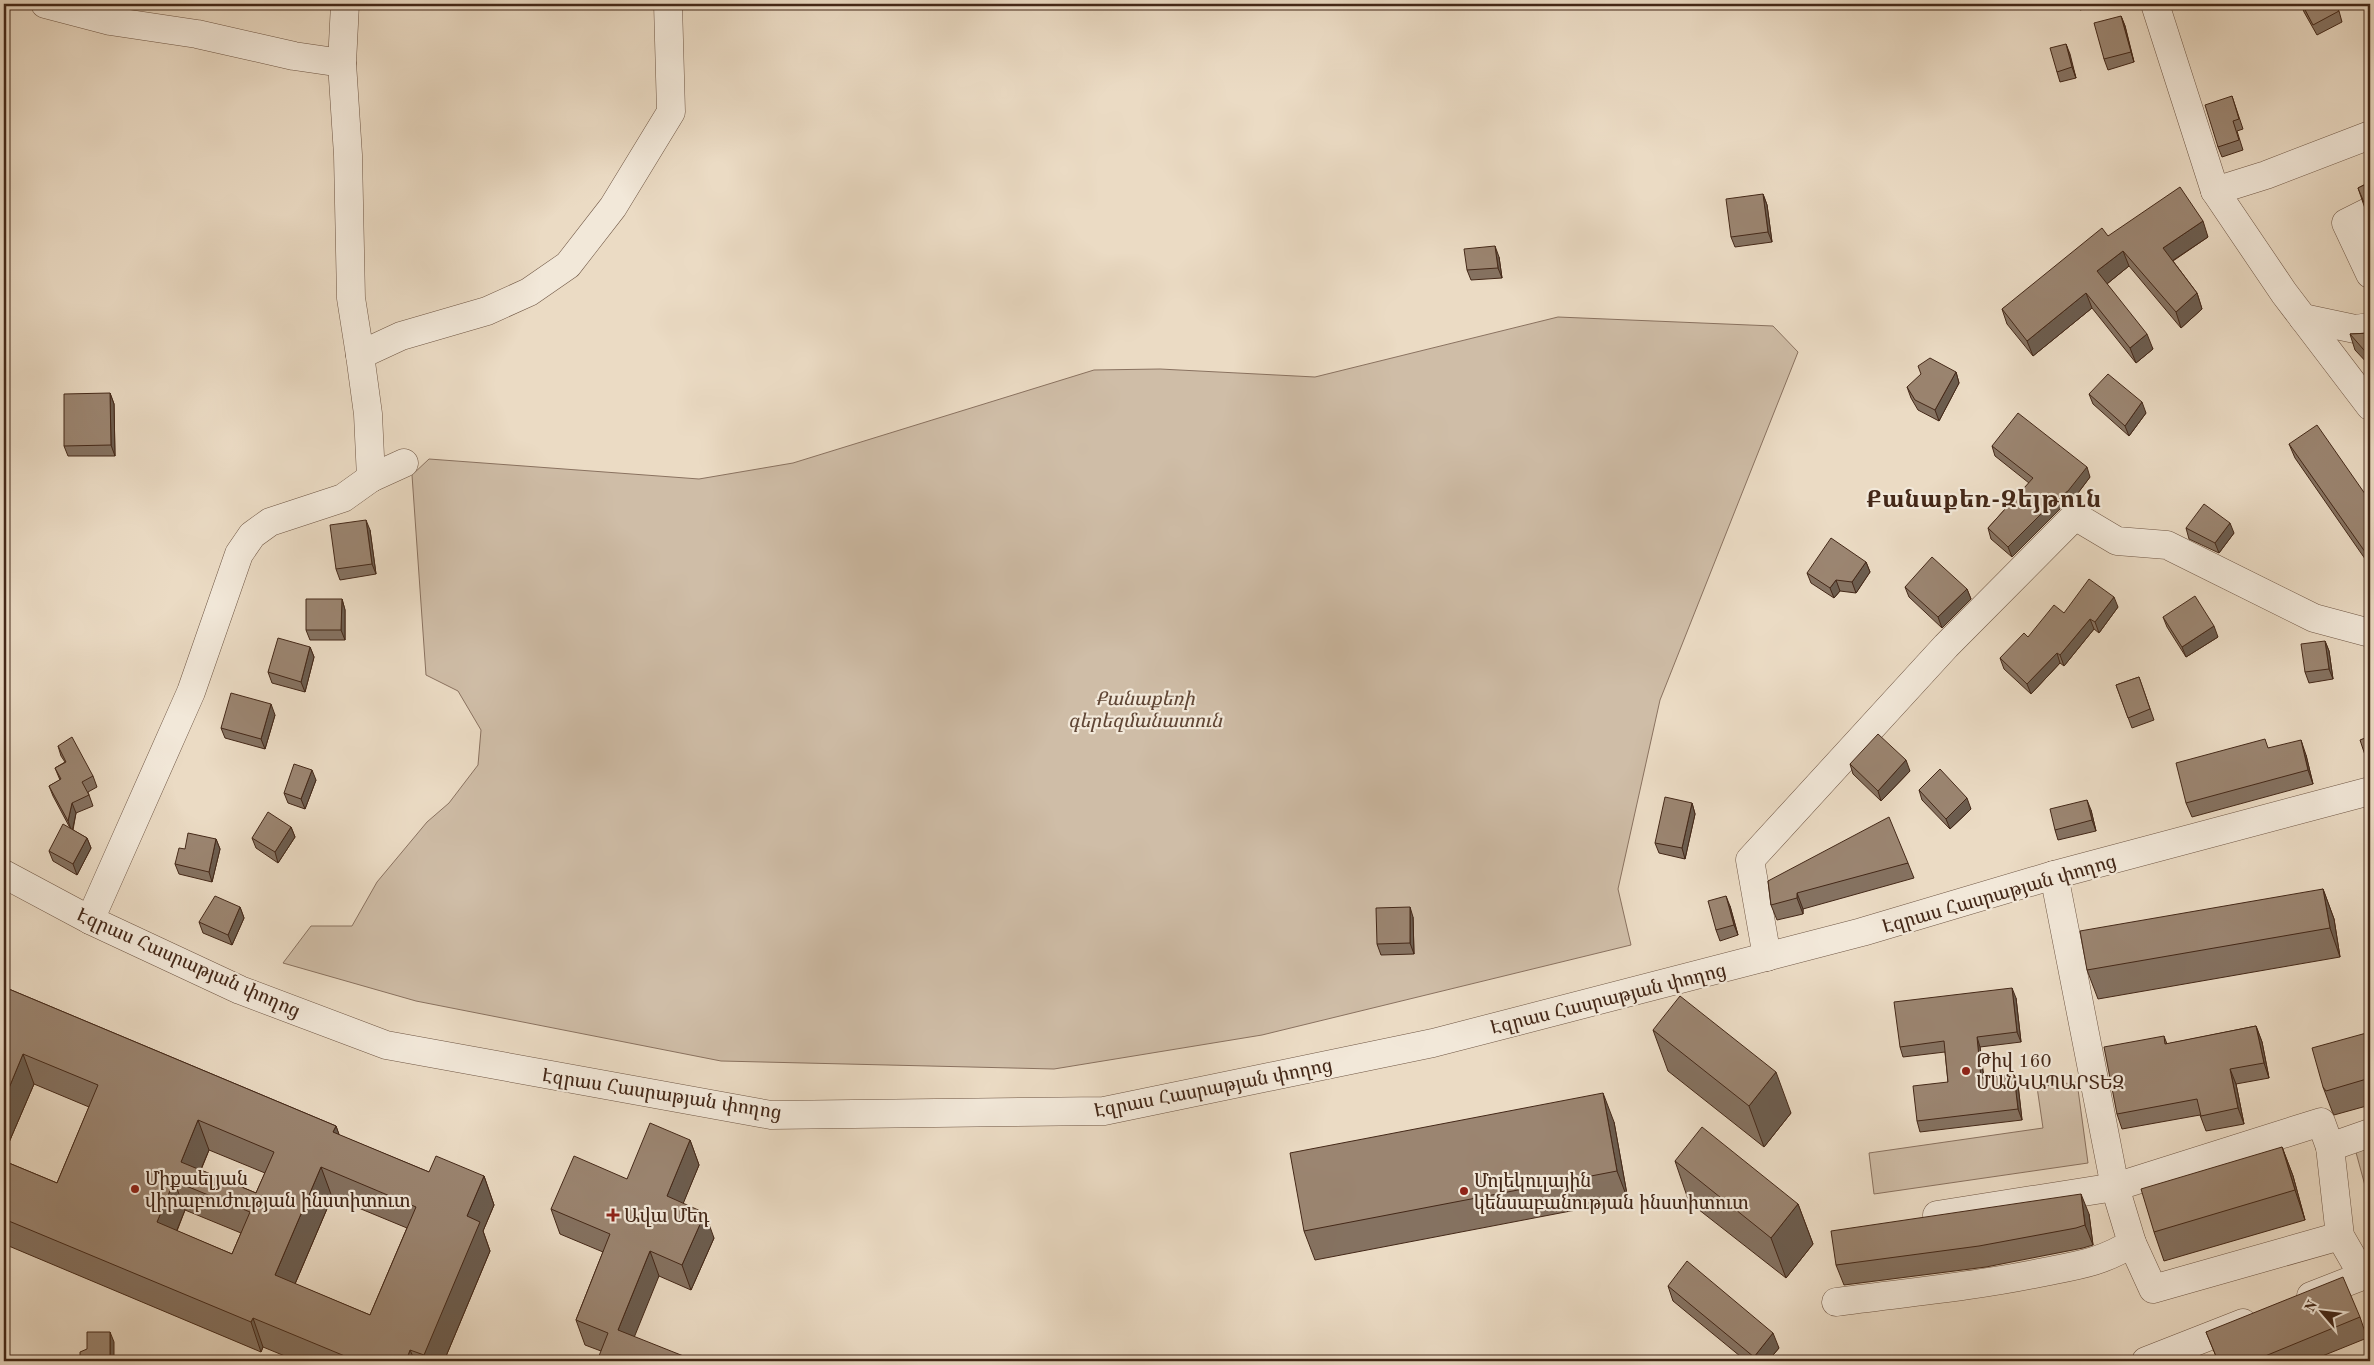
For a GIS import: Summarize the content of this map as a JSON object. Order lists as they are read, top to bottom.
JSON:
{
  "streets": {
    "street": ["Էզրաս Հասրաթյան փողոց"]
  },
  "districts": ["Քանաքեռ-Զեյթուն"],
  "parks": ["Քանաքեռի գերեզմանատուն"],
  "places": {
    "other": ["Թիվ 160 ՄԱՆԿԱՊԱՐՏԵԶ", "Միքաելյան վիրաբուժության ինստիտուտ", "Մոլեկուլային կենսաբանության ինստիտուտ"],
    "health": ["Ավա Մեդ"]
  },
  "north": "top left"
}
